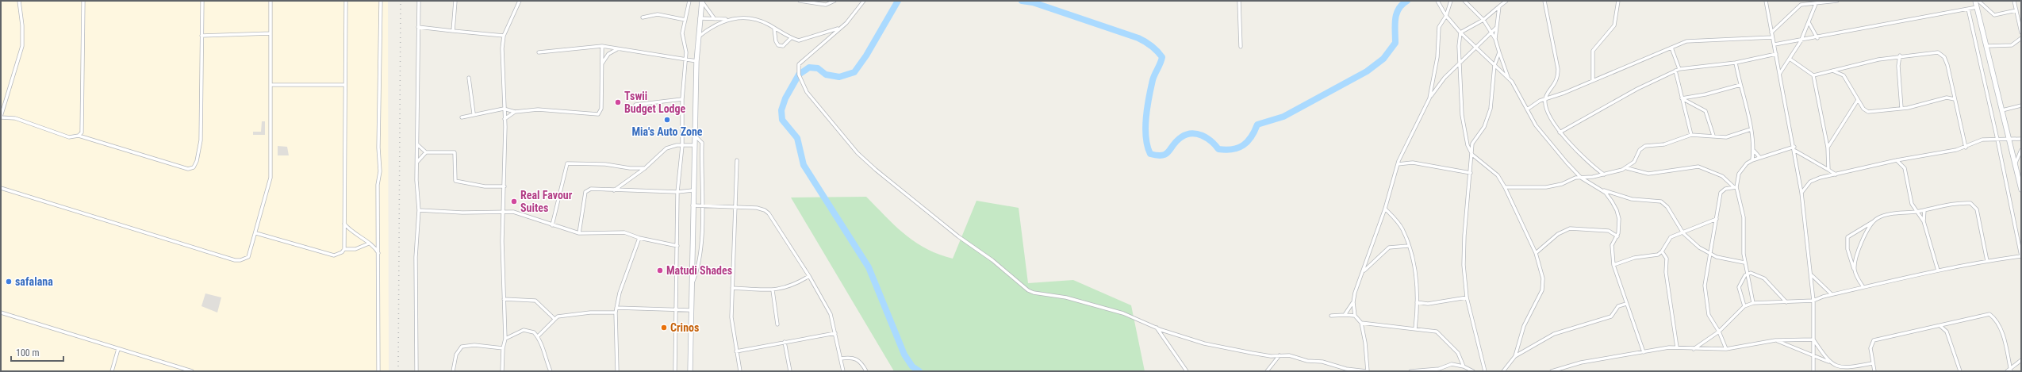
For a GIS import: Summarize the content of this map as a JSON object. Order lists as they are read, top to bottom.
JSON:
{
  "places": [
    "Tswii Budget Lodge",
    "Mia's Auto Zone",
    "Real Favour Suites",
    "Matudi Shades",
    "safalana",
    "Crinos"
  ],
  "scale_bar": "100 m"
}
